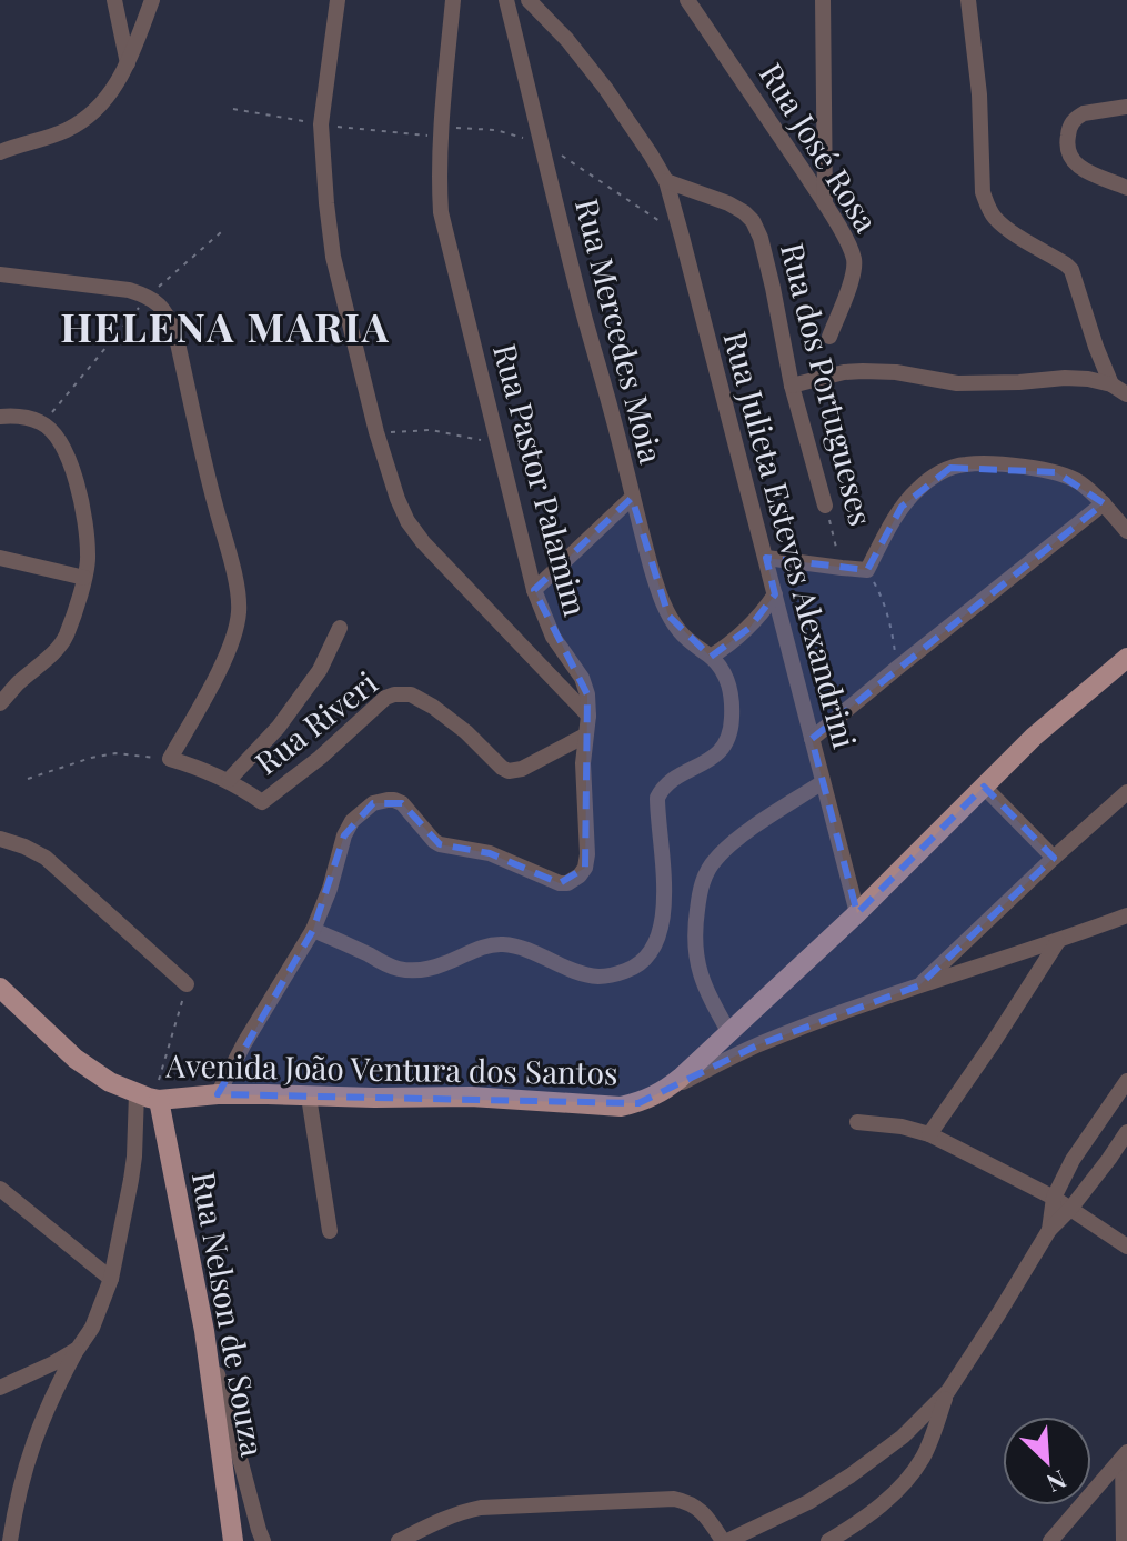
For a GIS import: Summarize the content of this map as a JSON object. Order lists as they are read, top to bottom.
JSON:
{
  "streets": {
    "main road": ["Avenida João Ventura dos Santos", "Rua Nelson de Souza"],
    "street": [
      "Rua José Rosa",
      "Rua Mercedes Moia",
      "Rua dos Portugueses",
      "Rua Pastor Palamim",
      "Rua Julieta Esteves Alexandrini",
      "Rua Riveri"
    ]
  },
  "crossings": [
    ["Rua Mercedes Moia", "Rua Pastor Palamim"],
    ["Rua dos Portugueses", "Rua Julieta Esteves Alexandrini"],
    ["Rua Pastor Palamim", "Rua Riveri"],
    ["Rua Pastor Palamim", "Avenida João Ventura dos Santos"],
    ["Rua Julieta Esteves Alexandrini", "Avenida João Ventura dos Santos"],
    ["Avenida João Ventura dos Santos", "Rua Nelson de Souza"]
  ],
  "districts": ["HELENA MARIA"],
  "north": "bottom right"
}
